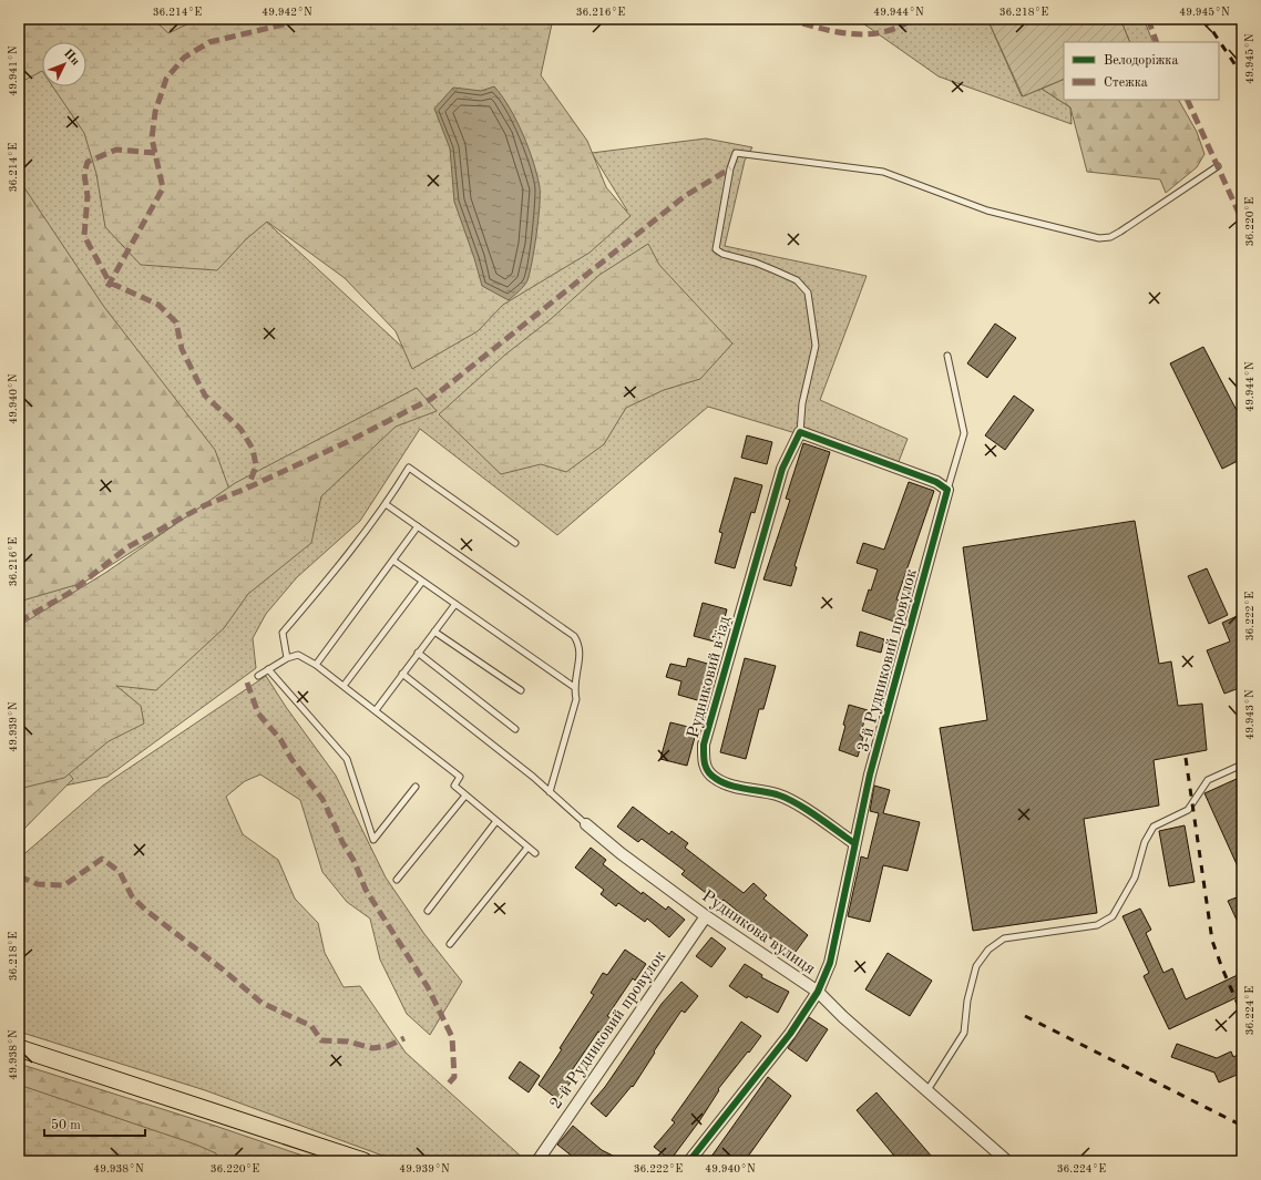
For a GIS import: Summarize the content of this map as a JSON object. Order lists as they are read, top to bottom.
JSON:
{
  "streets": {
    "street": [
      "3-й Рудниковий провулок",
      "Рудниковий в’їзд",
      "Рудникова вулиця",
      "2-й Рудниковий провулок"
    ]
  },
  "crossings": [
    ["3-й Рудниковий провулок", "Рудниковий в’їзд"],
    ["3-й Рудниковий провулок", "Рудникова вулиця"],
    ["Рудникова вулиця", "2-й Рудниковий провулок"]
  ],
  "legend": ["Велодоріжка", "Стежка"],
  "scale_bar": "50 m",
  "north": "top right",
  "coordinates": [
    "36.214°E",
    "49.942°N",
    "36.216°E",
    "49.944°N",
    "36.218°E",
    "49.945°N",
    "49.941°N",
    "36.220°E",
    "49.940°N",
    "36.222°E",
    "49.943°N",
    "49.939°N",
    "36.224°E",
    "49.938°N"
  ]
}
